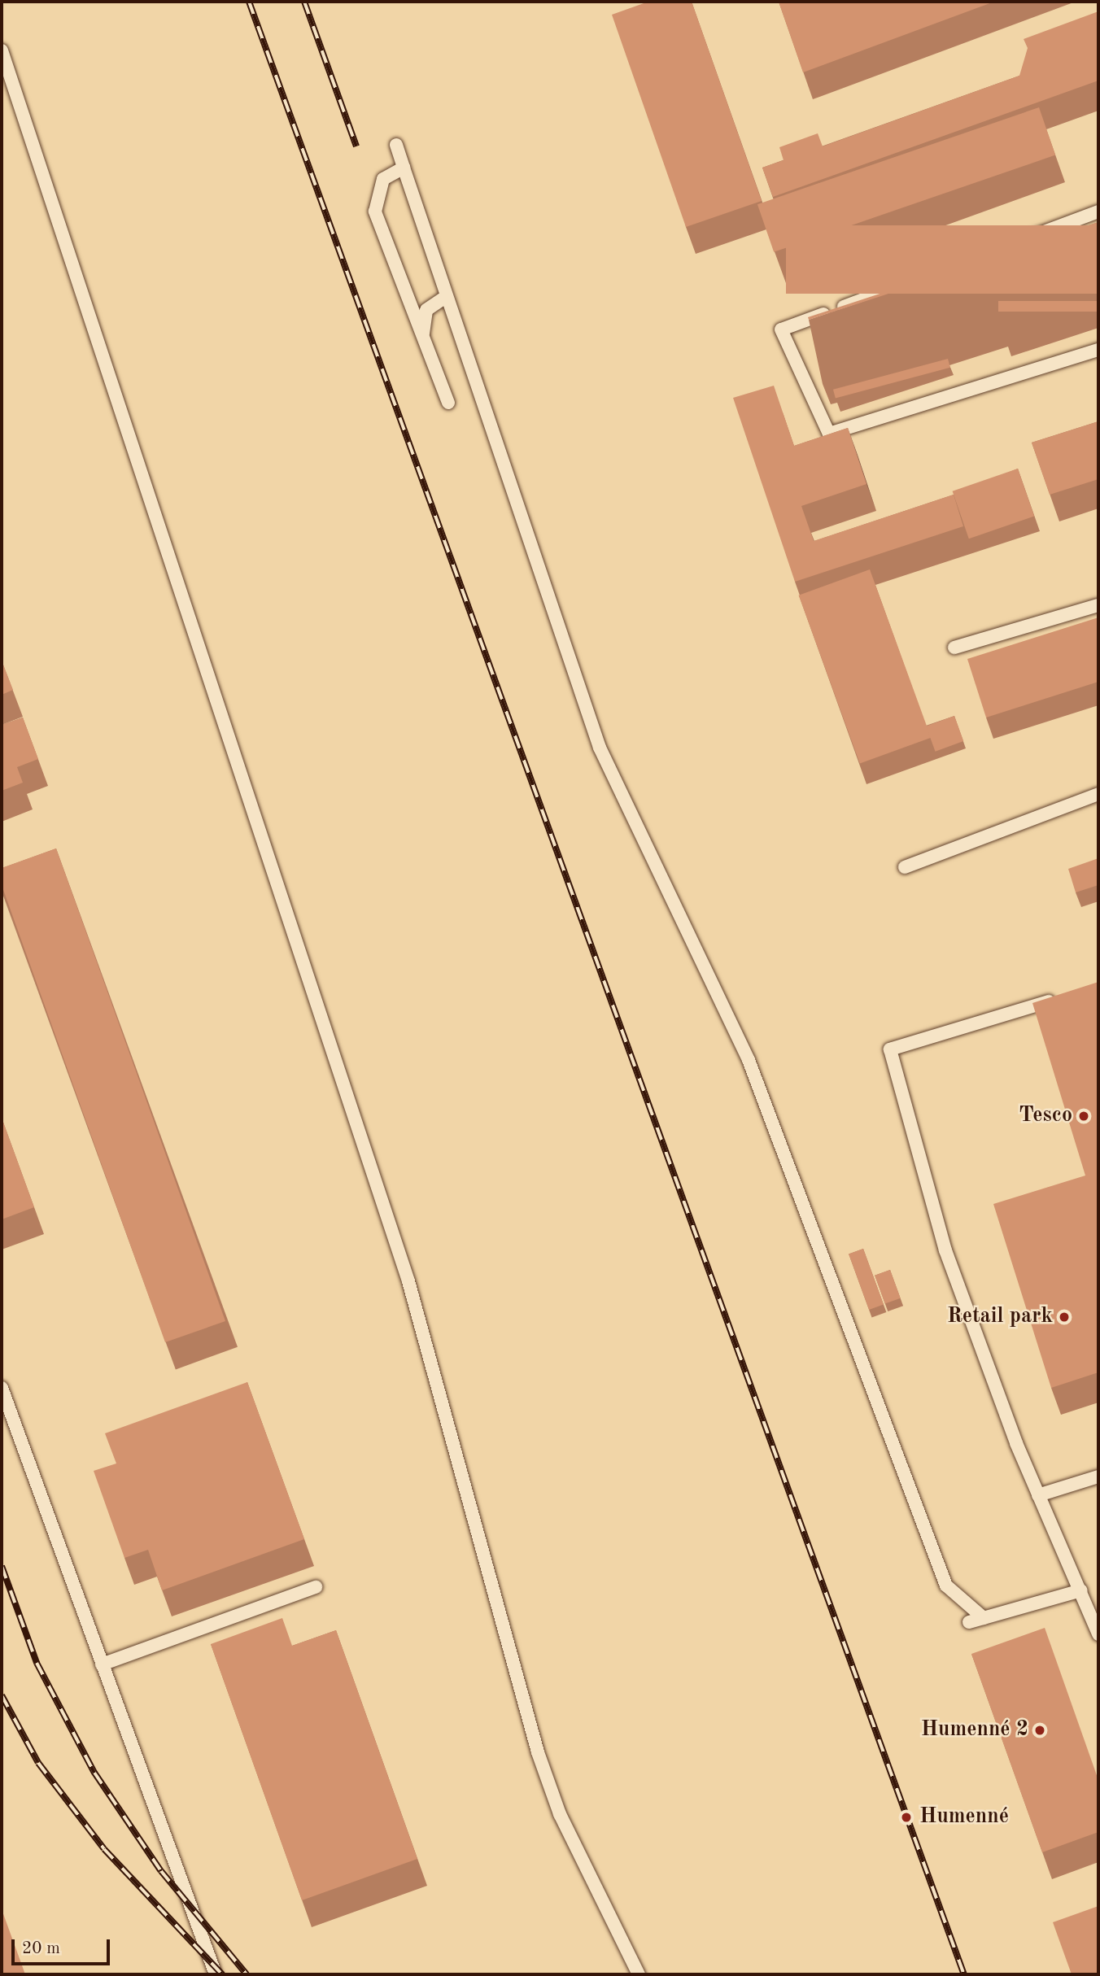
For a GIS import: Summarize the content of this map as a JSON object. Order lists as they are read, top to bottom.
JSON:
{
  "places": [
    "Tesco",
    "Retail park",
    "Humenné 2",
    "Humenné"
  ],
  "scale_bar": "20 m"
}
